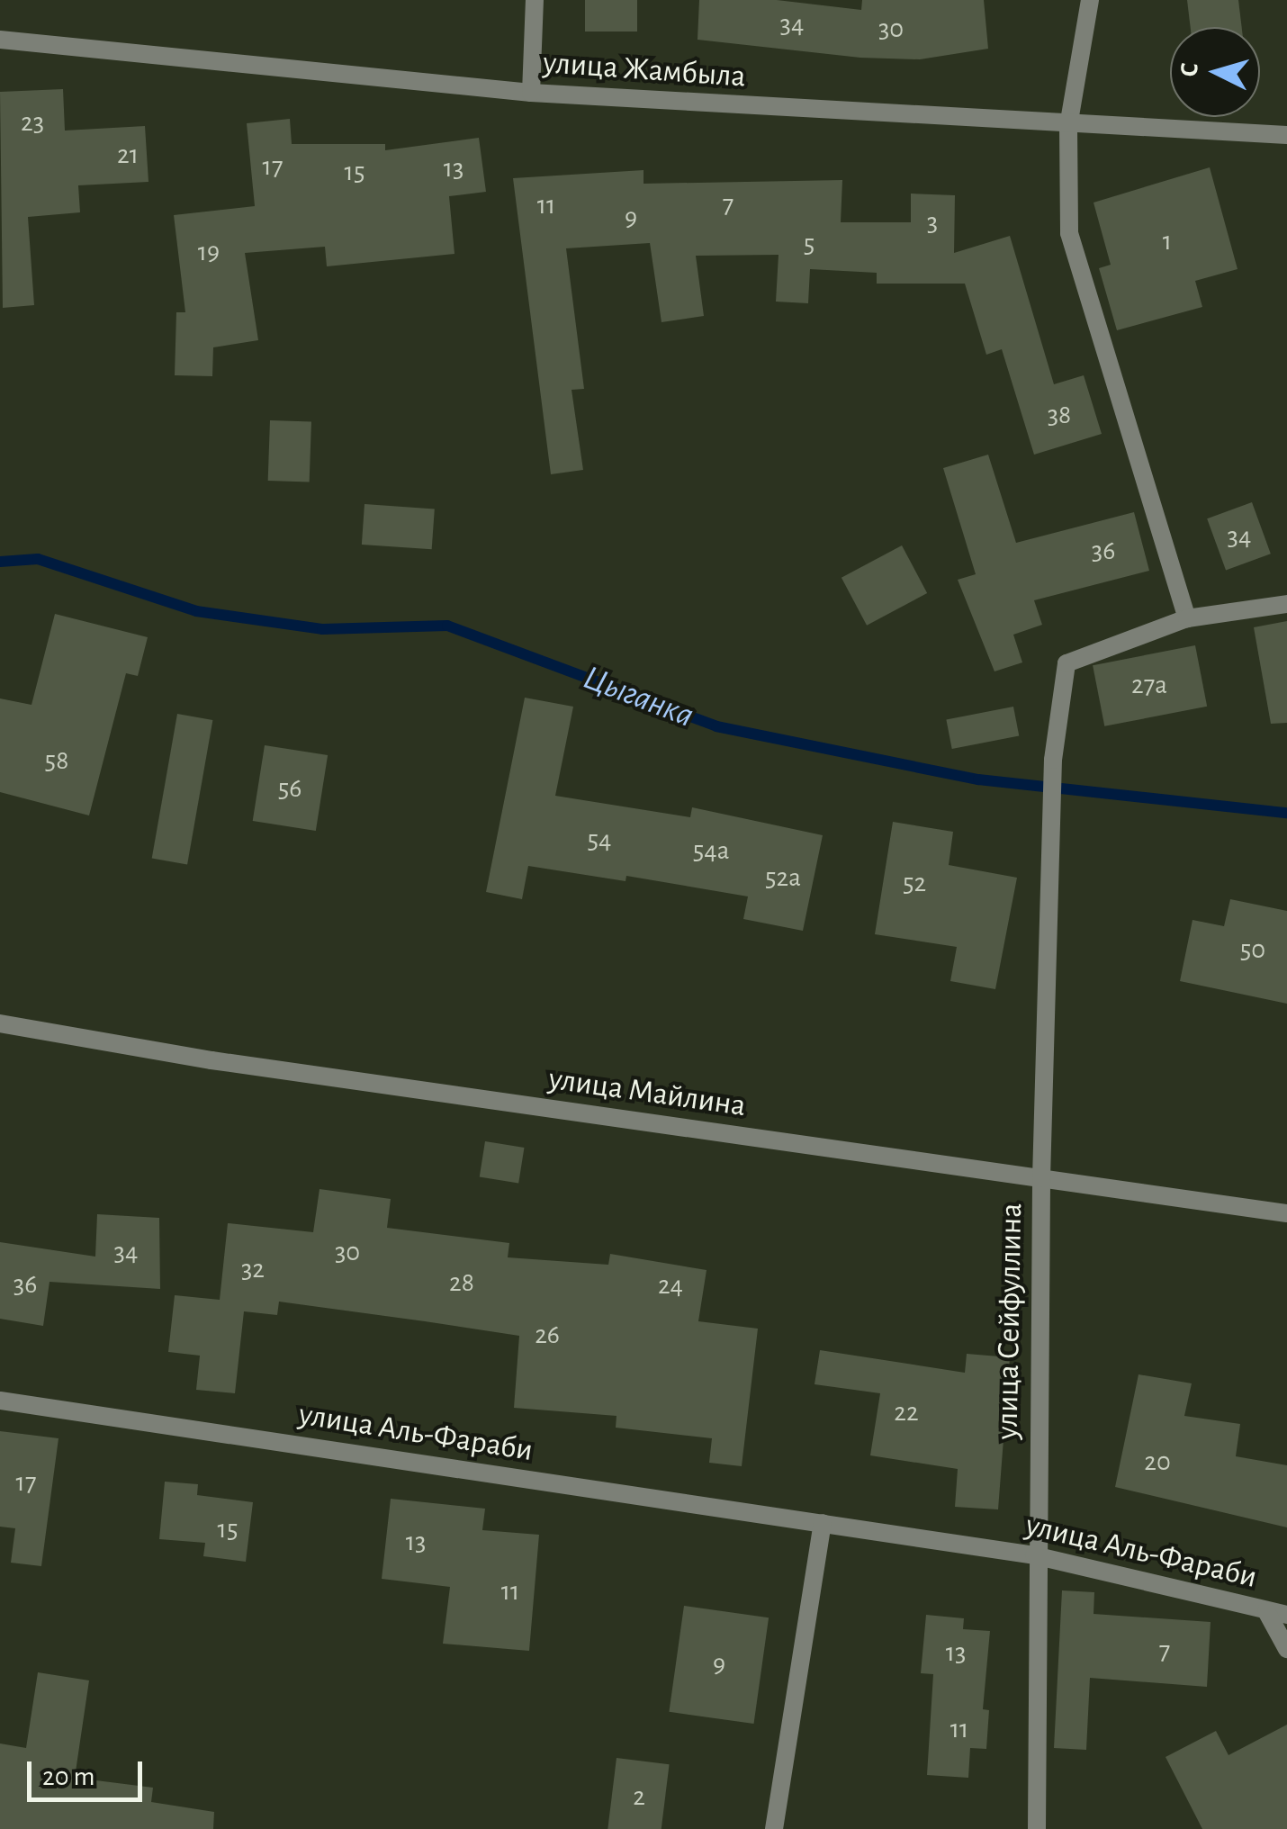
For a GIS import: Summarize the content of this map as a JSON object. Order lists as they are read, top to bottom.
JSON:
{
  "streets": {
    "street": [
      "улица Жамбыла",
      "улица Майлина",
      "улица Сейфуллина",
      "улица Аль-Фараби"
    ]
  },
  "crossings": [
    ["улица Майлина", "улица Сейфуллина"],
    ["улица Сейфуллина", "улица Аль-Фараби"]
  ],
  "water": ["Цыганка"],
  "house_numbers": [
    "34",
    "30",
    "23",
    "21",
    "17",
    "13",
    "15",
    "7",
    "11",
    "9",
    "3",
    "1",
    "5",
    "19",
    "38",
    "34",
    "36",
    "27а",
    "58",
    "56",
    "54",
    "54а",
    "52а",
    "52",
    "50",
    "34",
    "30",
    "32",
    "28",
    "36",
    "24",
    "26",
    "22",
    "20",
    "17",
    "15",
    "13",
    "11",
    "7",
    "13",
    "9",
    "11",
    "2"
  ],
  "scale_bar": "20 m",
  "north": "left"
}
